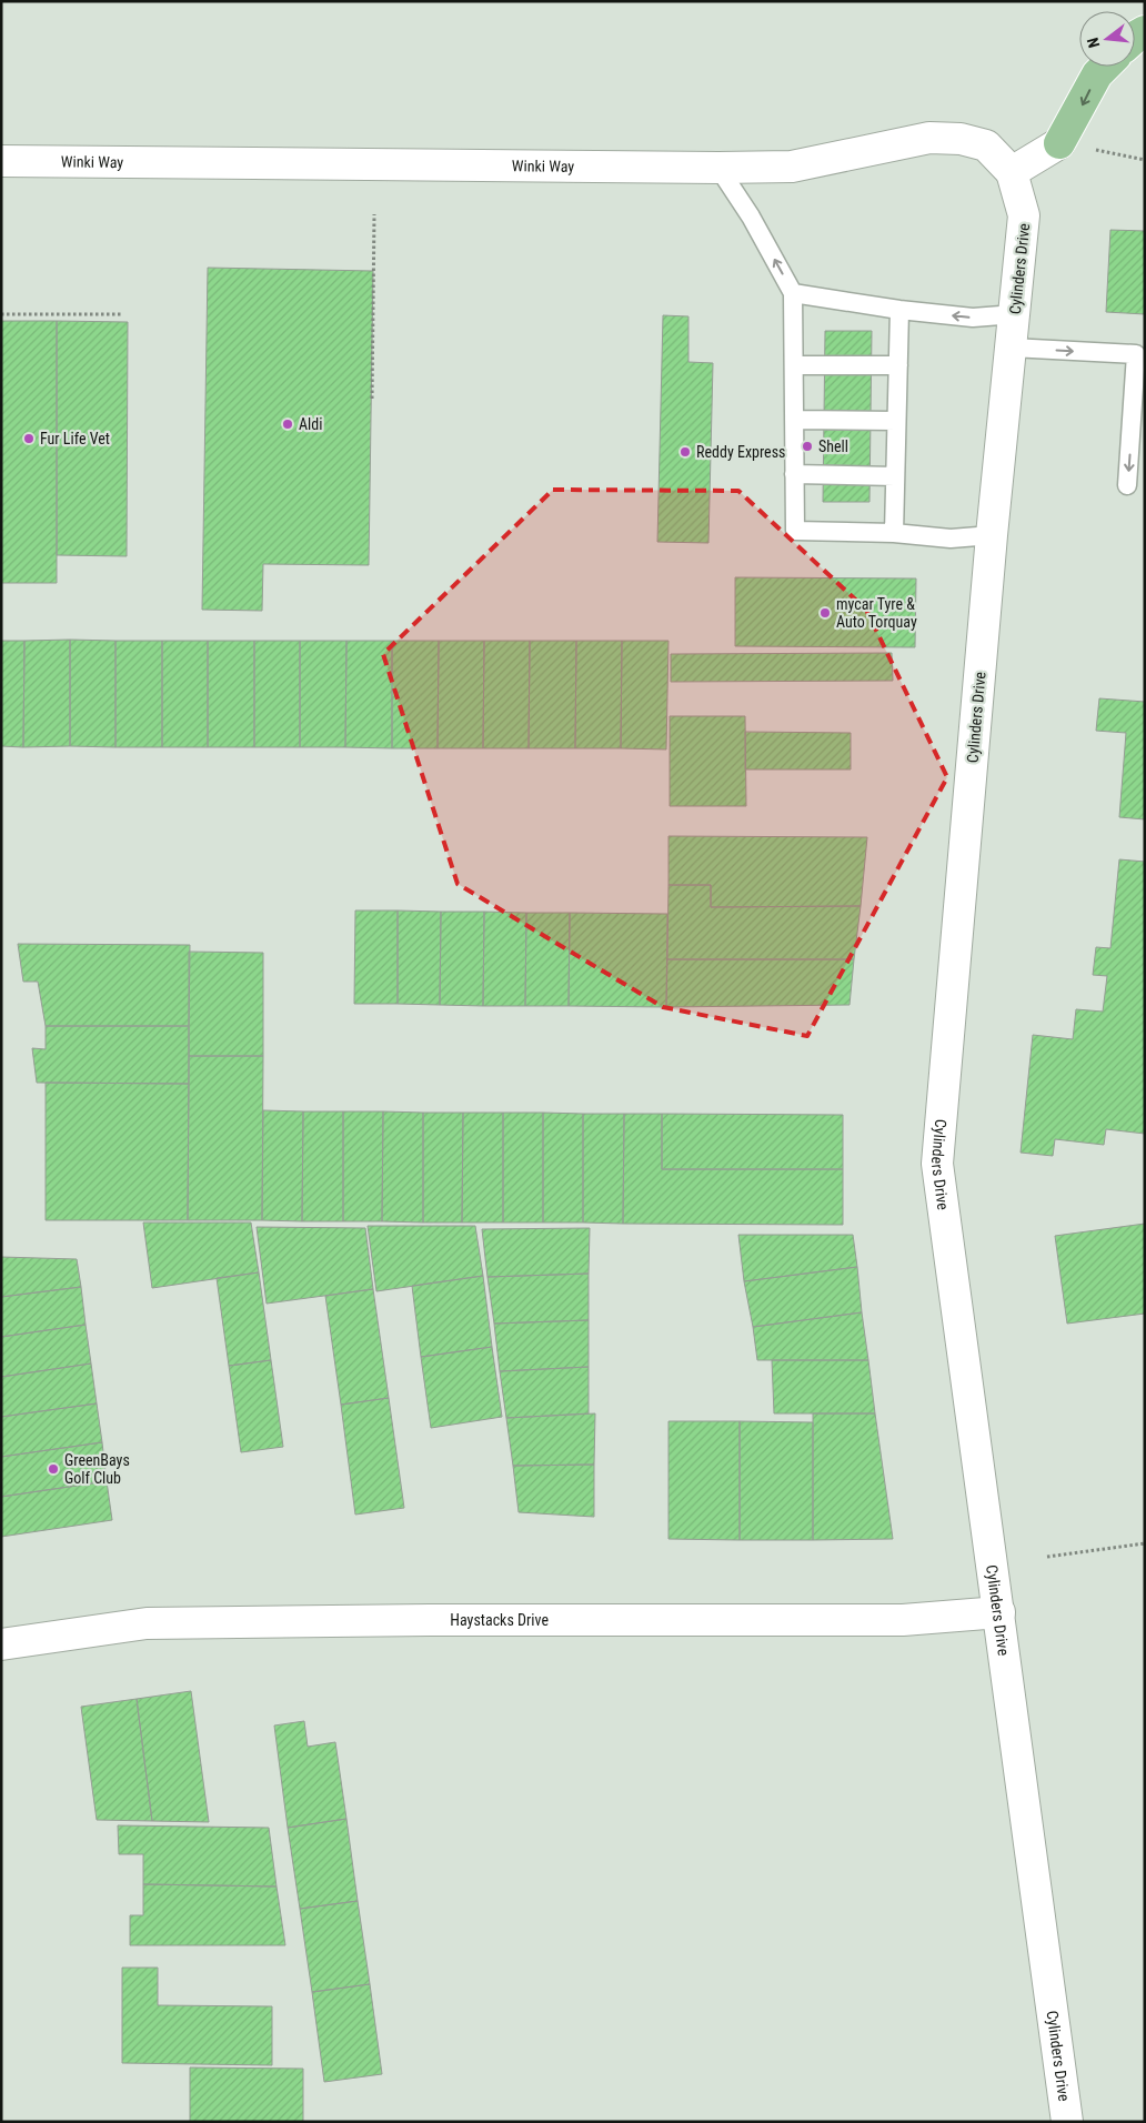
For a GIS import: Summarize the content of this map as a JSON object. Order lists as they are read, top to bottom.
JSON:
{
  "streets": {
    "street": ["Winki Way", "Cylinders Drive", "Haystacks Drive"]
  },
  "crossings": [
    ["Winki Way", "Cylinders Drive"],
    ["Cylinders Drive", "Haystacks Drive"]
  ],
  "places": [
    "Aldi",
    "Fur Life Vet",
    "Shell",
    "Reddy Express",
    "mycar Tyre & Auto Torquay",
    "GreenBays Golf Club"
  ],
  "north": "left"
}
